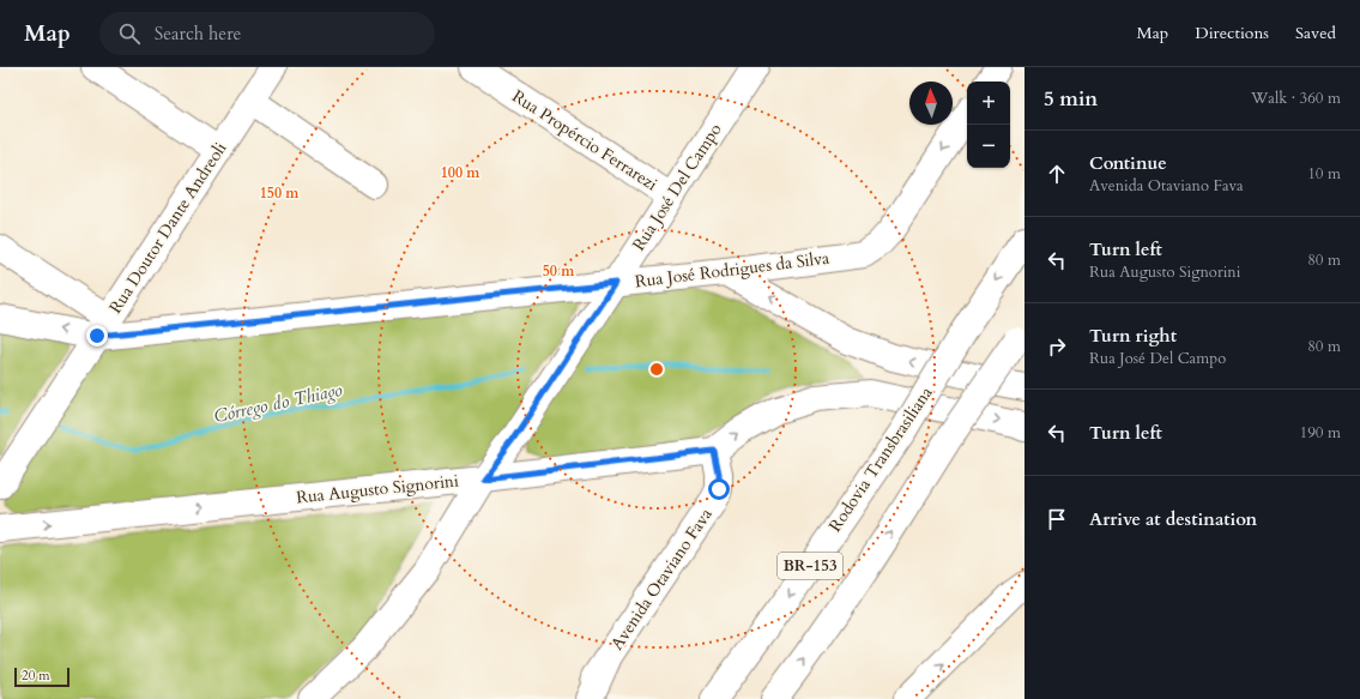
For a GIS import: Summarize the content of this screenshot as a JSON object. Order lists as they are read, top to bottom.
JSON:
{
  "streets": {
    "main road": [
      "Rua Propércio Ferrarezi",
      "Rua José Del Campo",
      "Rua Doutor Dante Andreoli",
      "Rua José Rodrigues da Silva",
      "Rodovia Transbrasiliana",
      "Rua Augusto Signorini",
      "BR-153",
      "Avenida Otaviano Fava"
    ]
  },
  "crossings": [
    ["Rua Propércio Ferrarezi", "Rua José Del Campo"],
    ["Rua José Del Campo", "Rua José Rodrigues da Silva"],
    ["Rua José Del Campo", "Rua Augusto Signorini"],
    ["Rua Doutor Dante Andreoli", "Rua José Rodrigues da Silva"],
    ["Rua Augusto Signorini", "Avenida Otaviano Fava"]
  ],
  "one_way": ["Rua José Rodrigues da Silva", "Rua Augusto Signorini"],
  "water": ["Córrego do Thiago"],
  "scale_bar": "20 m",
  "north": "top",
  "page": {
    "header": "Map",
    "search": "Search here",
    "nav": ["Map", "Directions", "Saved"],
    "heading": ["5 min", "Walk · 360 m"],
    "map_buttons": ["+", "−"],
    "list": [
      ["Continue", "Avenida Otaviano Fava", "10 m"],
      ["Turn left", "Rua Augusto Signorini", "80 m"],
      ["Turn right", "Rua José Del Campo", "80 m"],
      ["Turn left", "190 m"],
      "Arrive at destination"
    ],
    "scale": "20 m"
  },
  "rings": ["100 m", "150 m", "50 m"]
}
